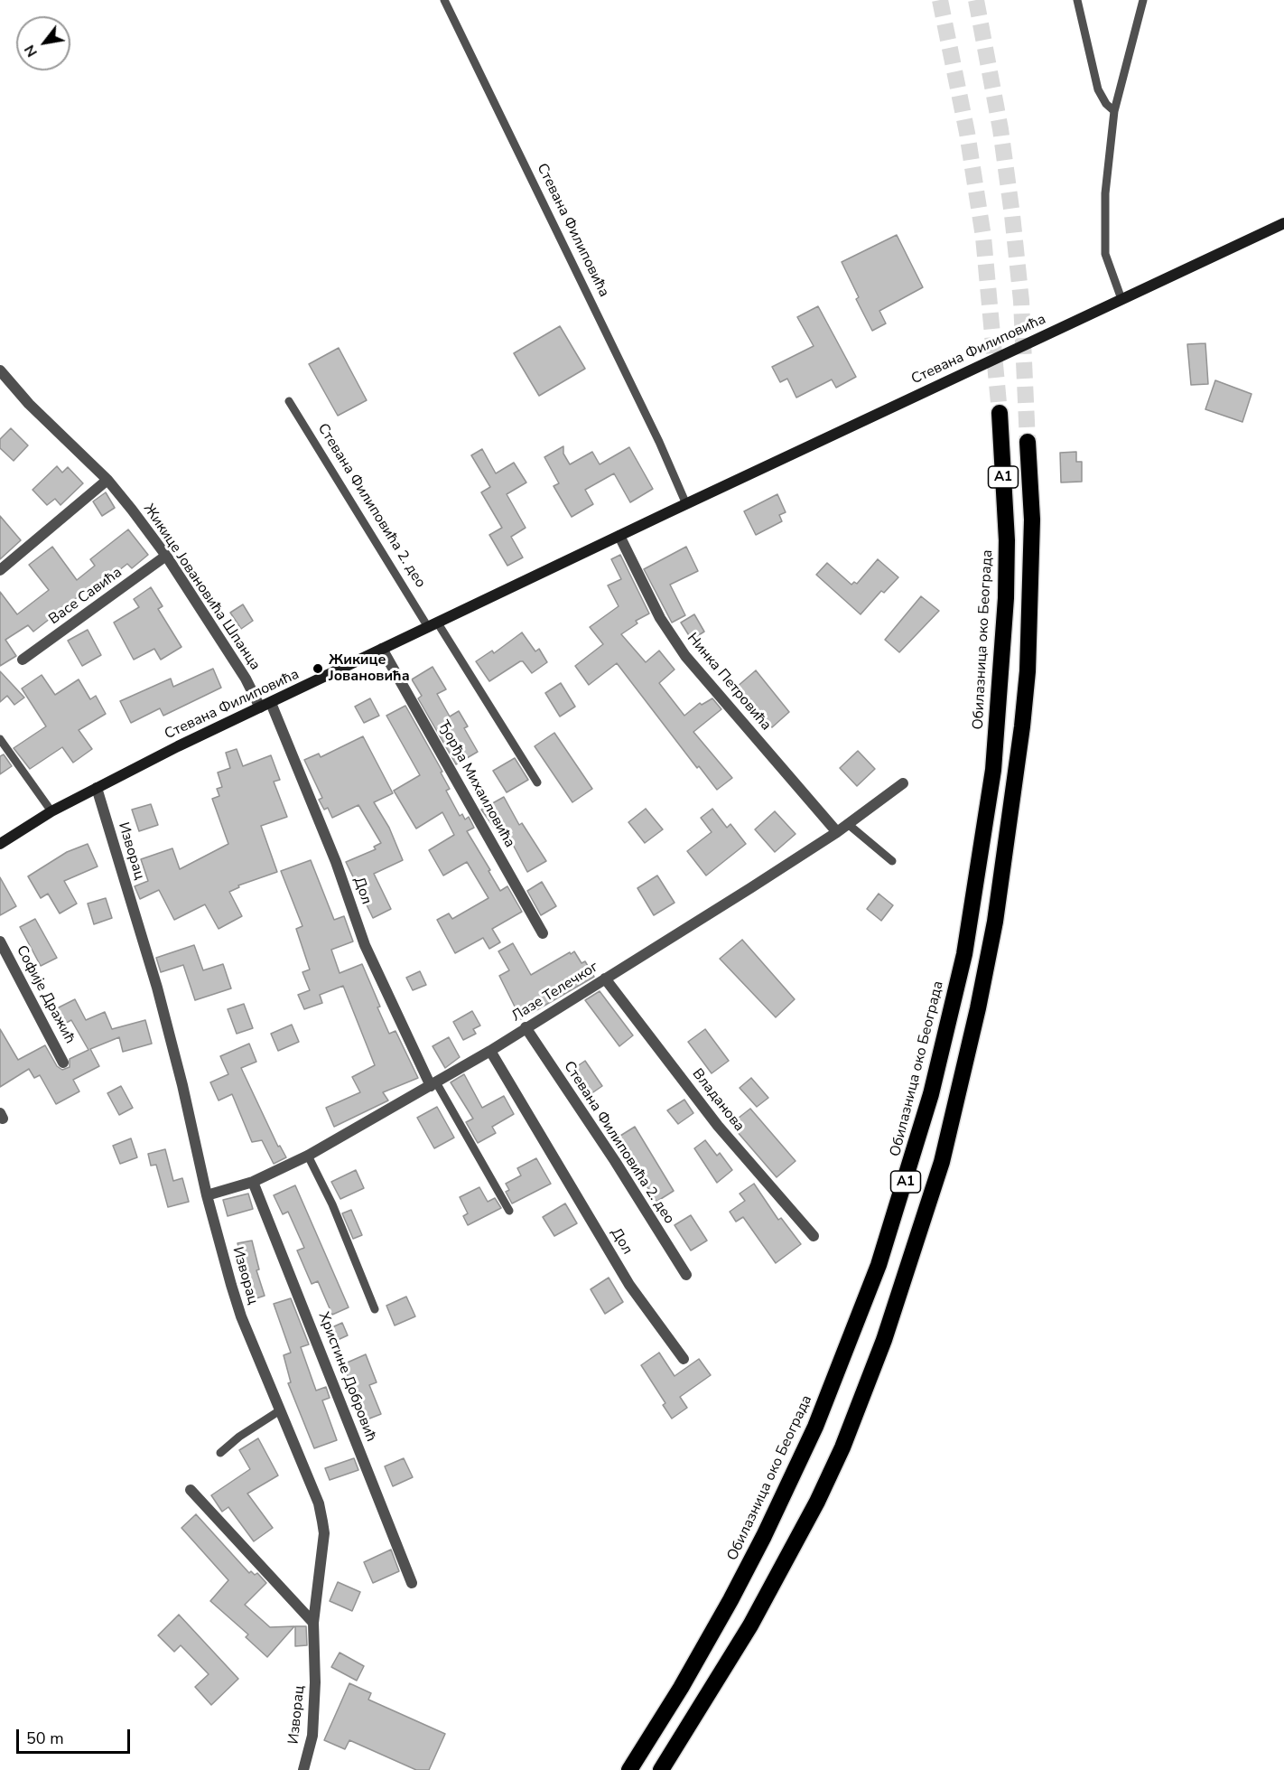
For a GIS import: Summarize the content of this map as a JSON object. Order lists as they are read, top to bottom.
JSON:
{
  "streets": {
    "highway": ["A1", "Обилазница око Београда"],
    "main road": ["Стевана Филиповића"],
    "street": [
      "Стевана Филиповића 2. део",
      "Жикице Јовановића Шпанца",
      "Васе Савића",
      "Нинка Петровића",
      "Ђорђа Михаиловића",
      "Изворац",
      "Дол",
      "Лазе Телечког",
      "Софије Дражић",
      "Владанова",
      "Христине Добровић"
    ]
  },
  "crossings": [
    ["Стевана Филиповића", "Стевана Филиповића 2. део"],
    ["Стевана Филиповића", "Жикице Јовановића Шпанца"],
    ["Стевана Филиповића", "Нинка Петровића"],
    ["Стевана Филиповића", "Ђорђа Михаиловића"],
    ["Стевана Филиповића", "Изворац"],
    ["Стевана Филиповића", "Дол"],
    ["Стевана Филиповића 2. део", "Лазе Телечког"],
    ["Жикице Јовановића Шпанца", "Васе Савића"],
    ["Нинка Петровића", "Лазе Телечког"],
    ["Изворац", "Лазе Телечког"],
    ["Дол", "Лазе Телечког"],
    ["Лазе Телечког", "Владанова"],
    ["Лазе Телечког", "Христине Добровић"]
  ],
  "places": ["Жикице Јовановића"],
  "scale_bar": "50 m",
  "north": "bottom left"
}
